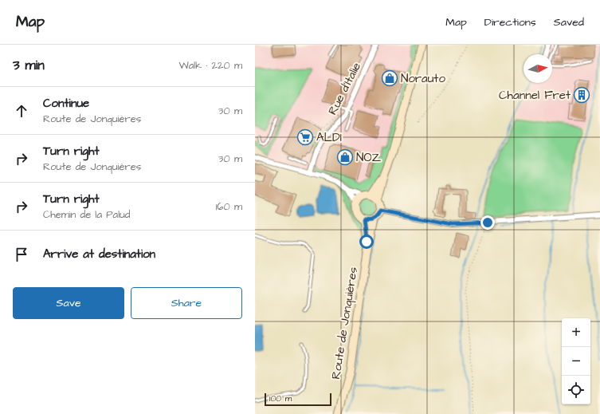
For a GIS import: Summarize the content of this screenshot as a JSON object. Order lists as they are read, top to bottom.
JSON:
{
  "streets": {
    "main road": ["Route de Jonquières"],
    "street": ["Rue d'Italie"]
  },
  "places": {
    "shop": ["Norauto", "NOZ"],
    "building": ["Channel Fret"],
    "supermarket": ["ALDI"]
  },
  "scale_bar": "100 m",
  "north": "right",
  "page": {
    "header": "Map",
    "nav": ["Map", "Directions", "Saved"],
    "heading": ["3 min", "Walk · 220 m"],
    "list": [
      ["Continue", "Route de Jonquières", "30 m"],
      ["Turn right", "Route de Jonquières", "30 m"],
      ["Turn right", "Chemin de la Palud", "160 m"],
      "Arrive at destination"
    ],
    "buttons": ["Save", "Share"],
    "map_buttons": ["+", "−"],
    "scale": "100 m"
  }
}
